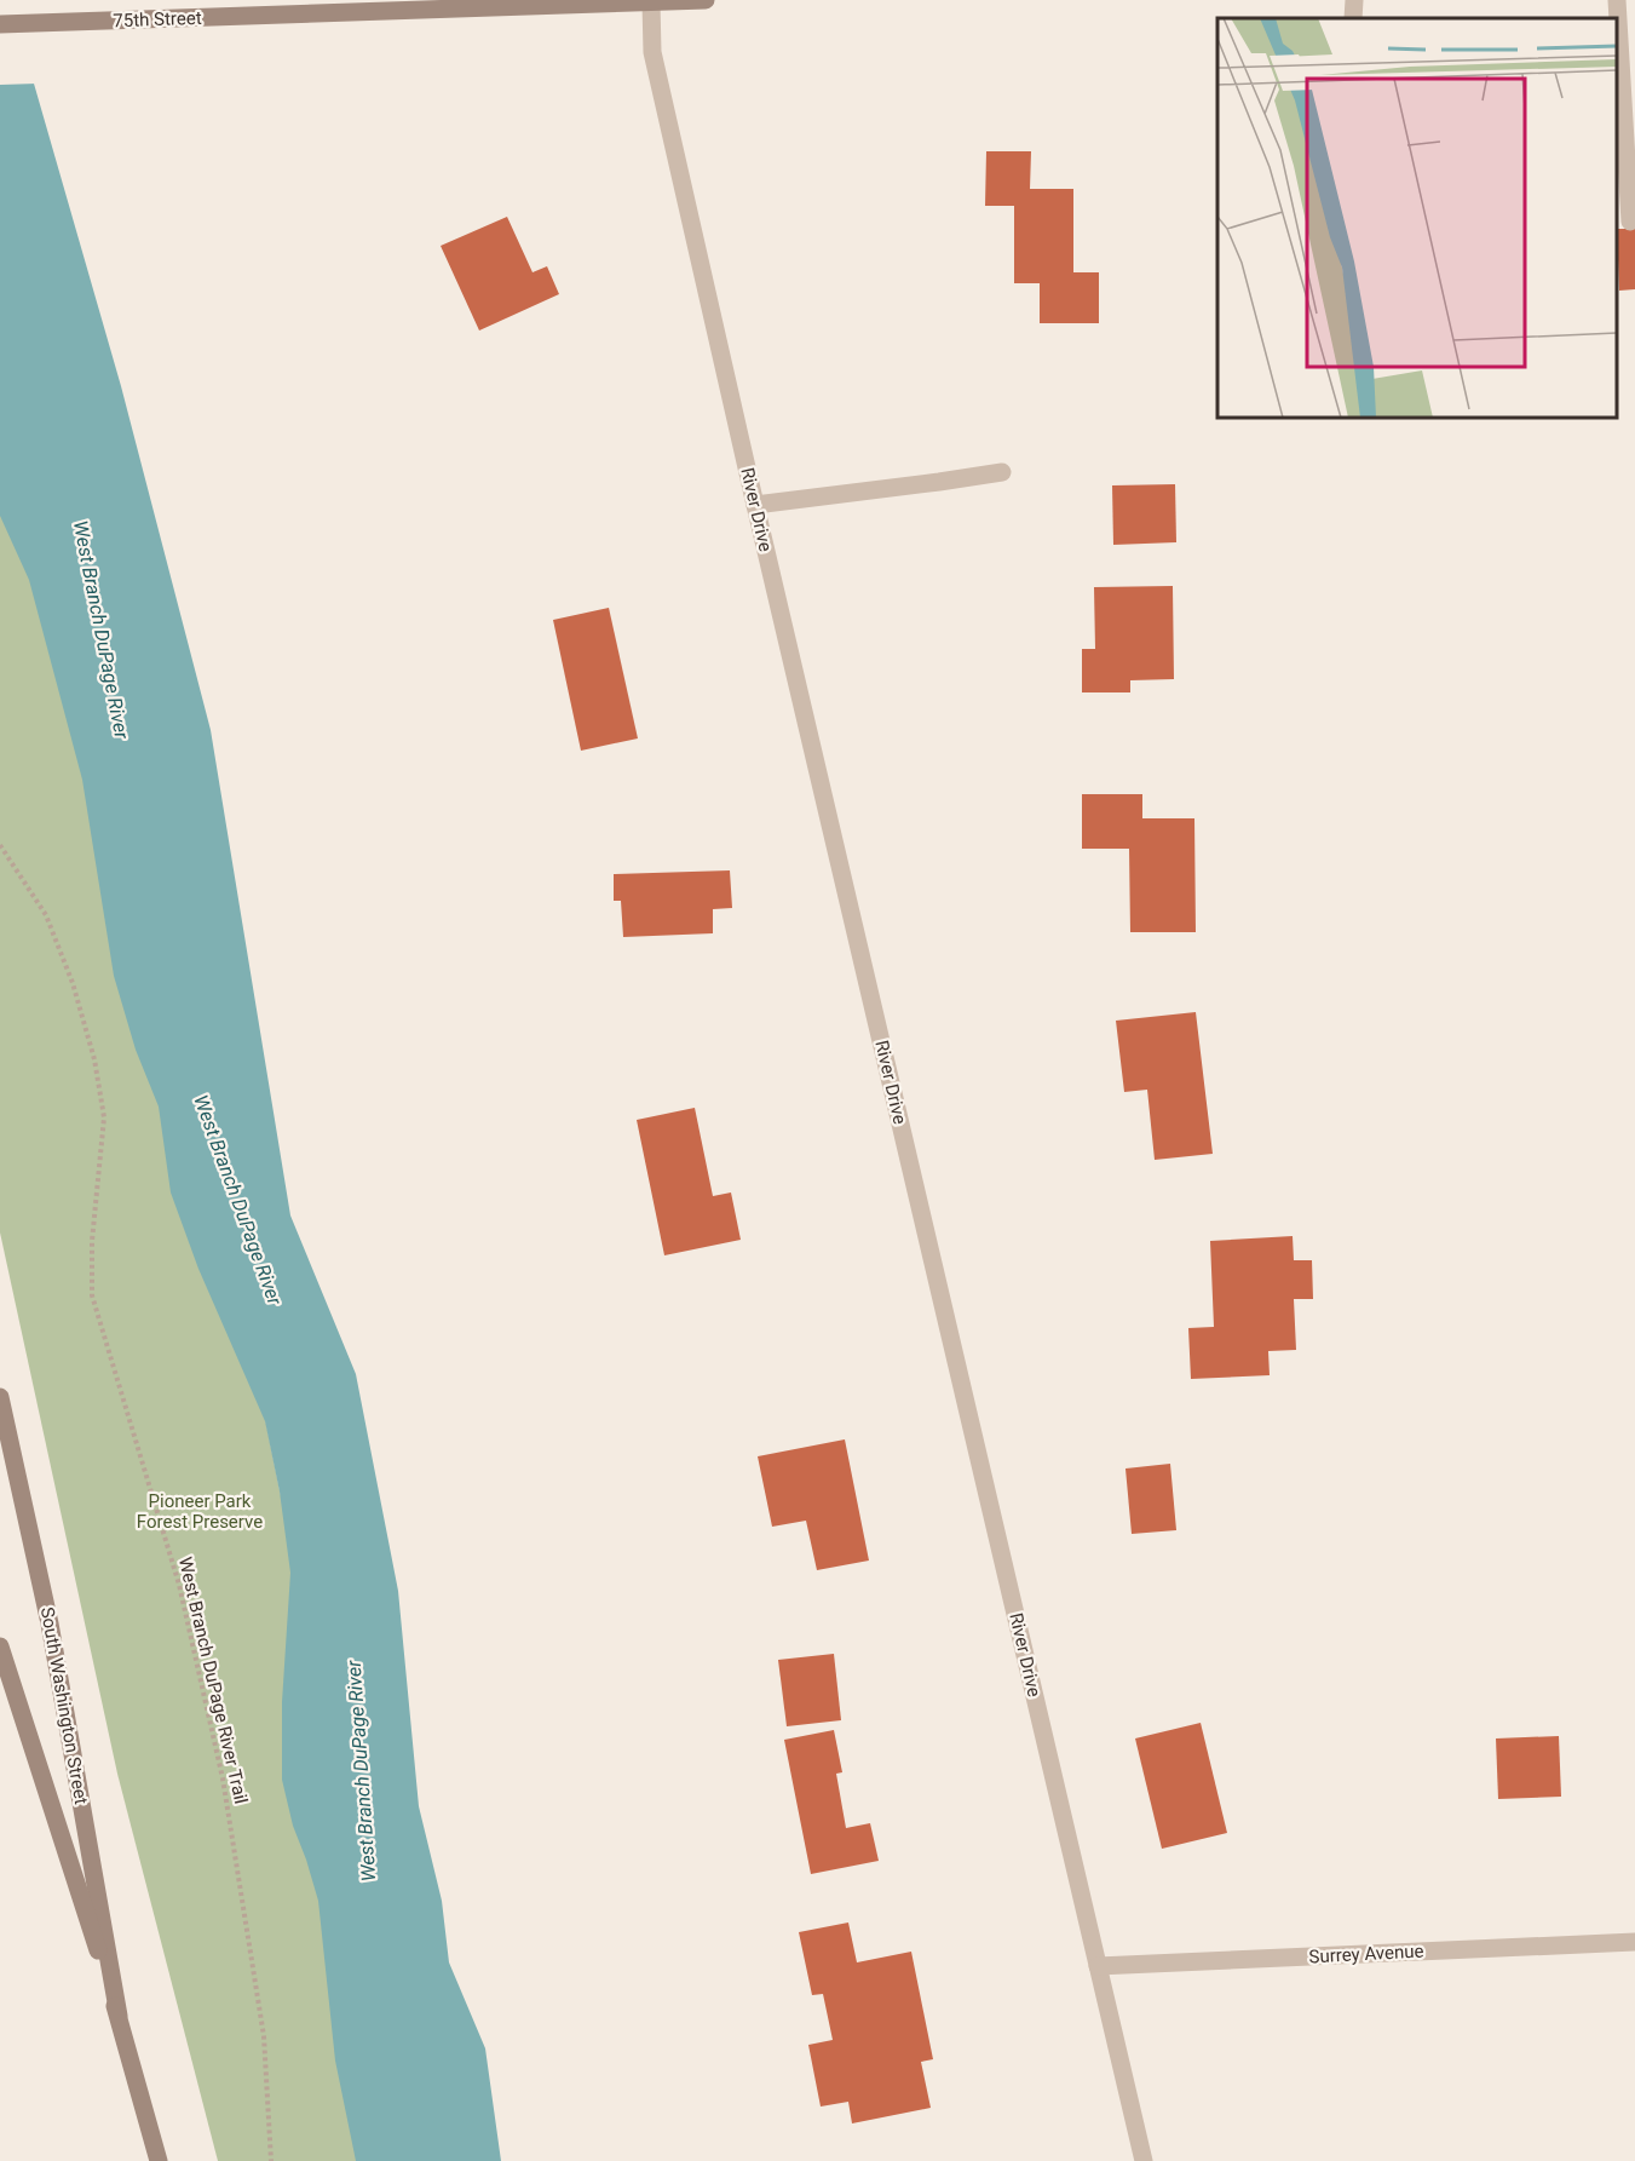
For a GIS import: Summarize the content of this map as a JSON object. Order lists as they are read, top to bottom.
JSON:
{
  "streets": {
    "main road": ["75th Street", "South Washington Street"],
    "street": ["River Drive", "Surrey Avenue"],
    "path": ["West Branch DuPage River Trail"]
  },
  "crossings": [
    ["75th Street", "River Drive"],
    ["River Drive", "Surrey Avenue"]
  ],
  "water": ["West Branch DuPage River"],
  "parks": ["Pioneer Park Forest Preserve"]
}
